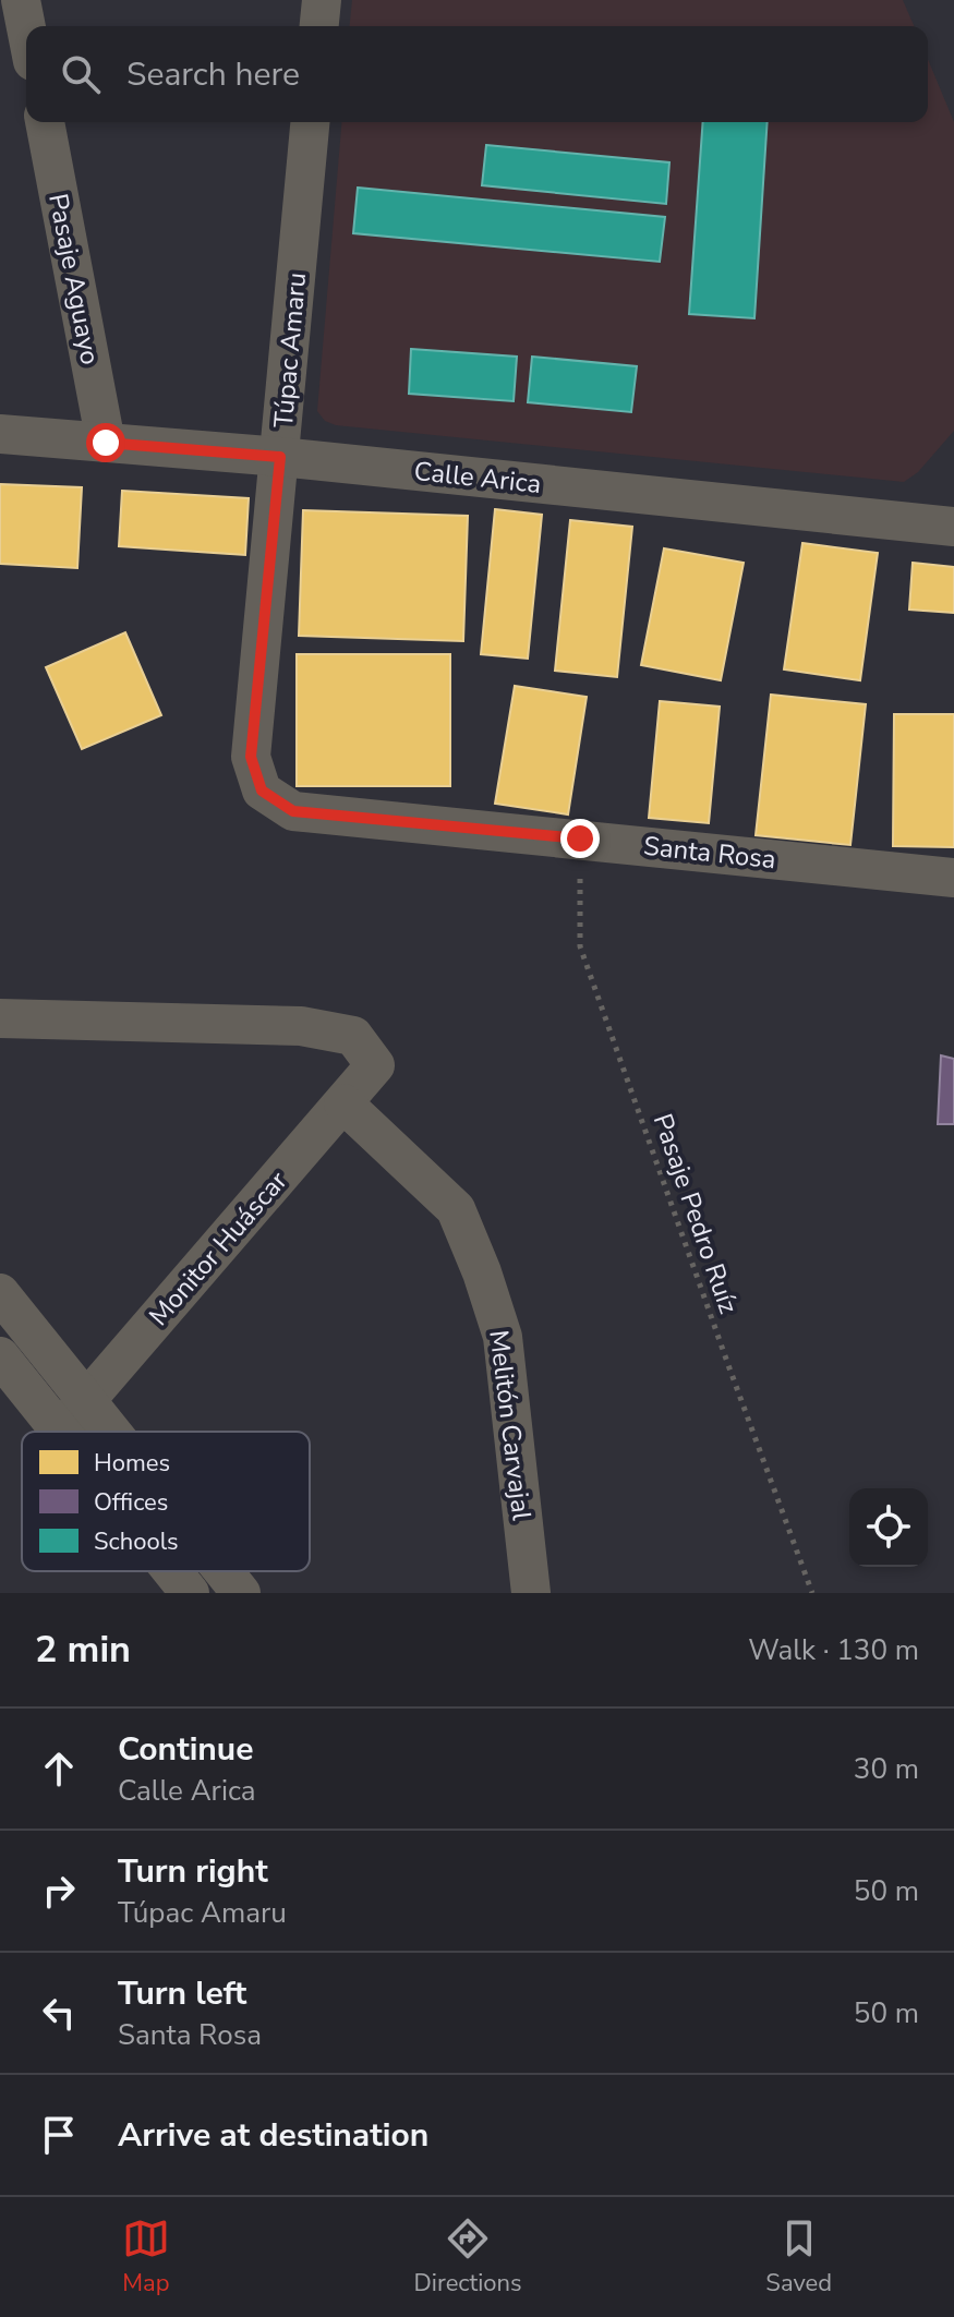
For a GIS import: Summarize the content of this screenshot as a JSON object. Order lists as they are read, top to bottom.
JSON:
{
  "streets": {
    "street": [
      "Pasaje Aguayo",
      "Túpac Amaru",
      "Calle Arica",
      "Santa Rosa",
      "Monitor Huáscar",
      "Melitón Carvajal"
    ],
    "path": ["Pasaje Pedro Ruíz"]
  },
  "crossings": [
    ["Pasaje Aguayo", "Calle Arica"],
    ["Túpac Amaru", "Calle Arica"],
    ["Túpac Amaru", "Santa Rosa"],
    ["Santa Rosa", "Pasaje Pedro Ruíz"],
    ["Monitor Huáscar", "Melitón Carvajal"]
  ],
  "legend": ["Homes", "Offices", "Schools"],
  "page": {
    "search": "Search here",
    "heading": ["2 min", "Walk · 130 m"],
    "list": [
      ["Continue", "Calle Arica", "30 m"],
      ["Turn right", "Túpac Amaru", "50 m"],
      ["Turn left", "Santa Rosa", "50 m"],
      "Arrive at destination"
    ],
    "nav": ["Map", "Directions", "Saved"]
  }
}
